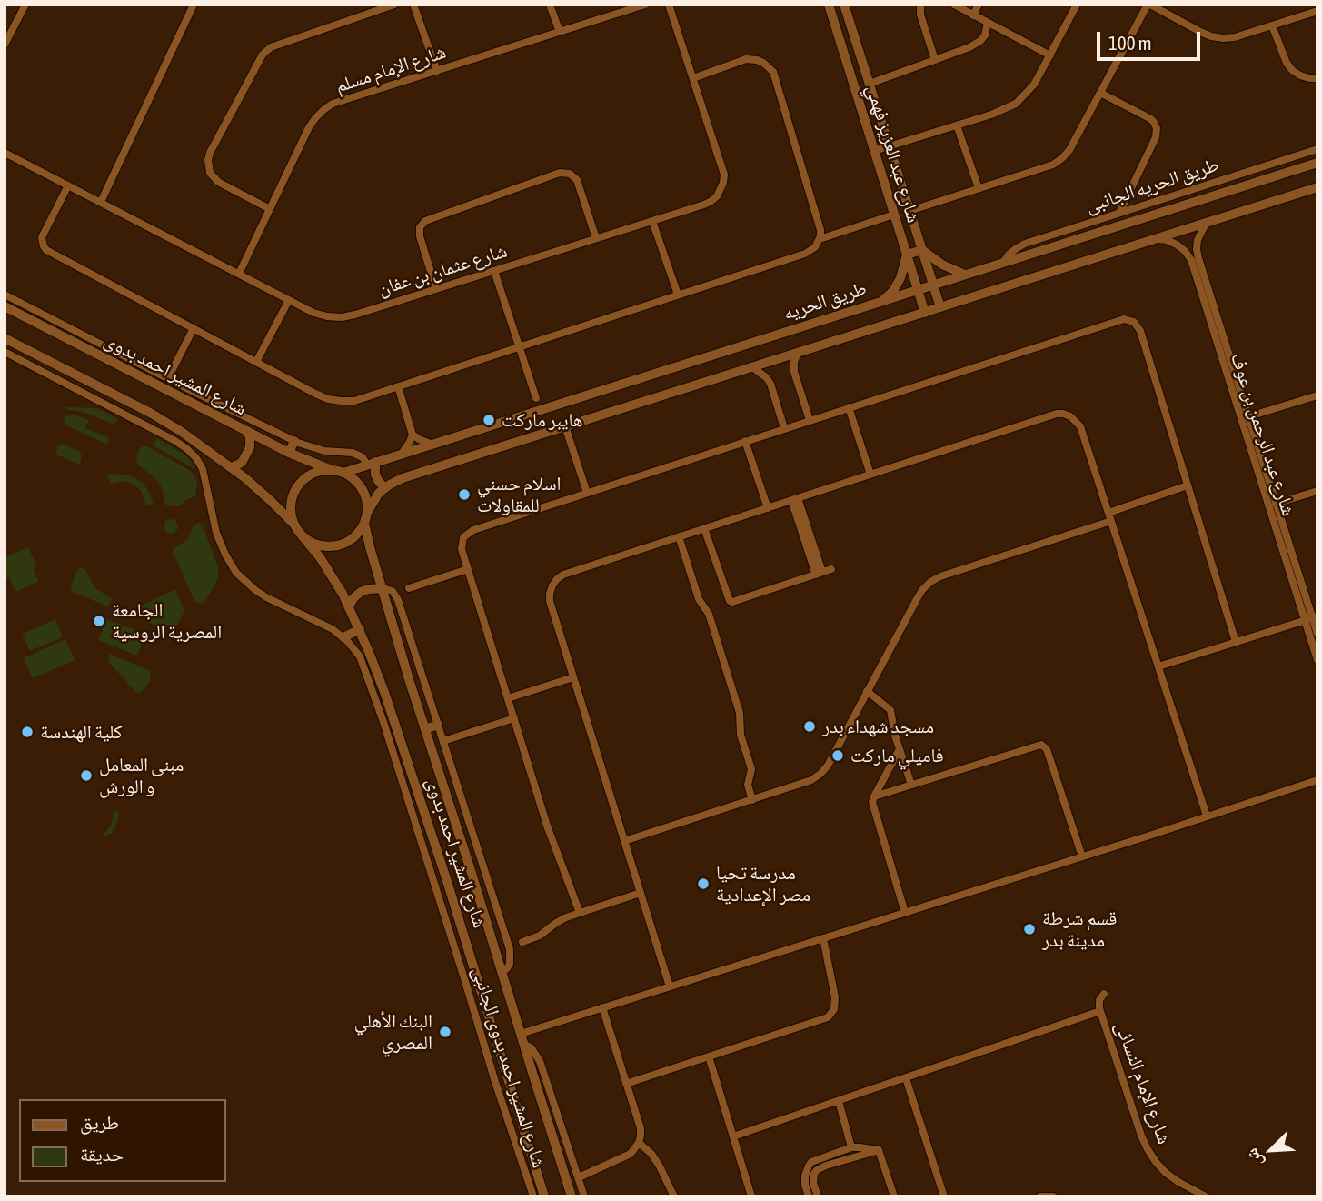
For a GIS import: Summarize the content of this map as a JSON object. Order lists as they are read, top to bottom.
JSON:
{
  "streets": {
    "street": [
      "شارع الإمام مسلم",
      "شارع عبد العزيز فهمي",
      "طريق الحريه الجانبى",
      "شارع عثمان بن عفان",
      "طريق الحريه",
      "شارع المشير احمد بدوى",
      "شارع عبد الرحمن بن عوف",
      "شارع المشير احمد بدوى الجانبى",
      "شارع الإمام النسائى"
    ]
  },
  "crossings": [
    ["شارع الإمام مسلم", "شارع عثمان بن عفان"],
    ["شارع عبد العزيز فهمي", "طريق الحريه"],
    ["طريق الحريه الجانبى", "طريق الحريه"],
    ["طريق الحريه", "شارع المشير احمد بدوى"],
    ["شارع المشير احمد بدوى", "شارع المشير احمد بدوى الجانبى"]
  ],
  "places": [
    "هايبر ماركت",
    "اسلام حسني للمقاولات",
    "الجامعة المصرية الروسية",
    "مسجد شهداء بدر",
    "كلية الهندسة",
    "فاميلي ماركت",
    "مبنى المعامل و الورش",
    "مدرسة تحيا مصر الإعدادية",
    "قسم شرطة مدينة بدر",
    "البنك الأهلي المصري"
  ],
  "legend": ["طريق", "حديقة"],
  "scale_bar": "100 m",
  "north": "bottom left"
}
